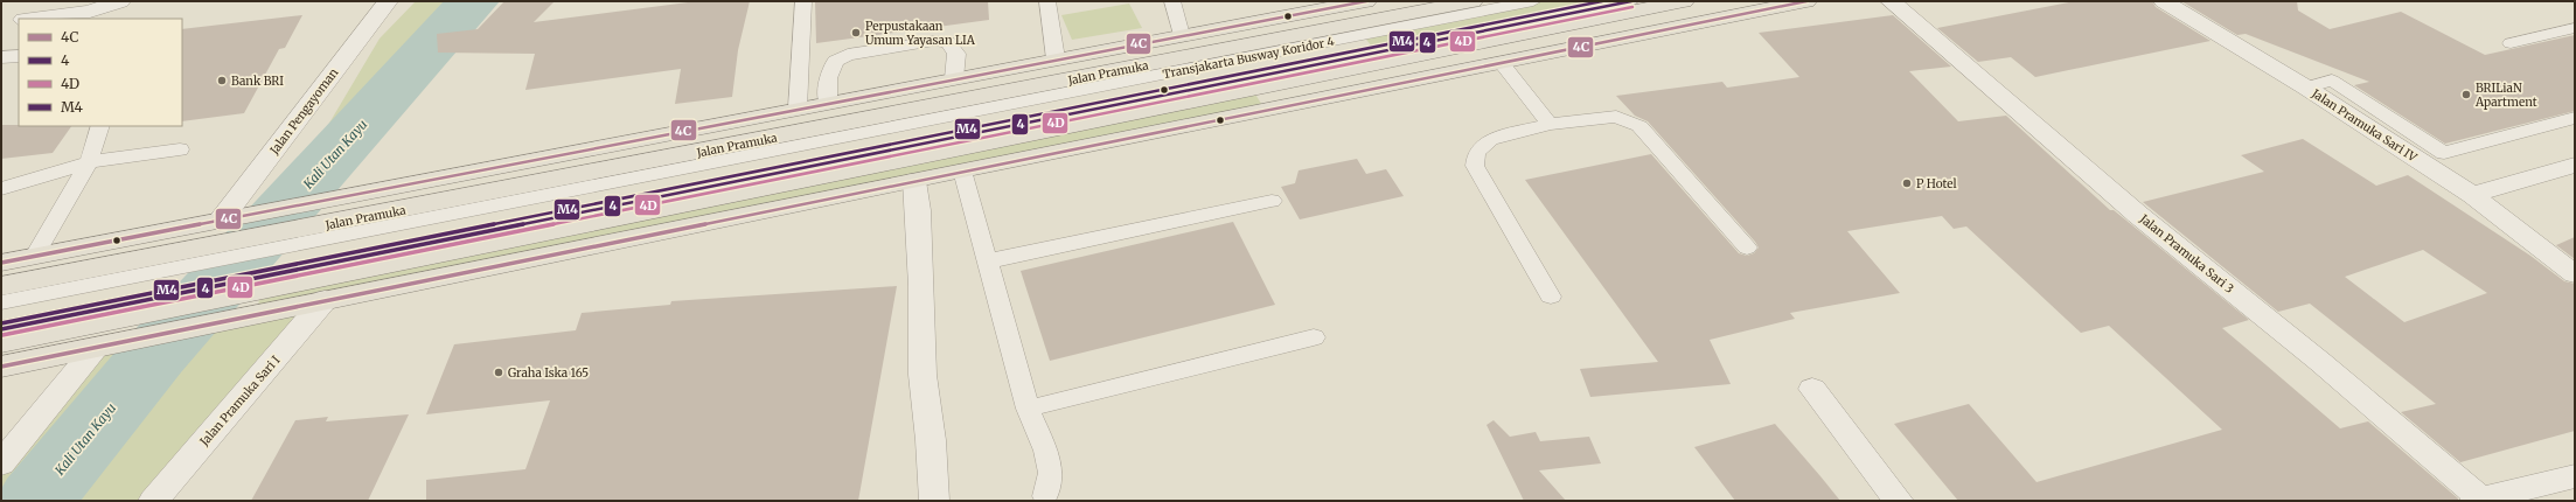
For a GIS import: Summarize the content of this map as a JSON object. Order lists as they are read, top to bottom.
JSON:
{
  "streets": {
    "main road": ["Jalan Pramuka"],
    "street": [
      "Jalan Pengayoman",
      "Jalan Pramuka Sari IV",
      "Jalan Pramuka Sari 3",
      "Jalan Pramuka Sari I"
    ],
    "lane": ["Transjakarta Busway Koridor 4"]
  },
  "crossings": [
    ["Jalan Pramuka", "Jalan Pengayoman"]
  ],
  "water": ["Kali Utan Kayu"],
  "places": [
    "Perpustakaan Umum Yayasan LIA",
    "Bank BRI",
    "BRILiaN Apartment",
    "P Hotel",
    "Graha Iska 165"
  ],
  "lines": [
    "transit line 4C",
    "transit line 4",
    "transit line M4",
    "transit line 4D"
  ],
  "legend": [
    "4C",
    "4",
    "4D",
    "M4"
  ]
}
